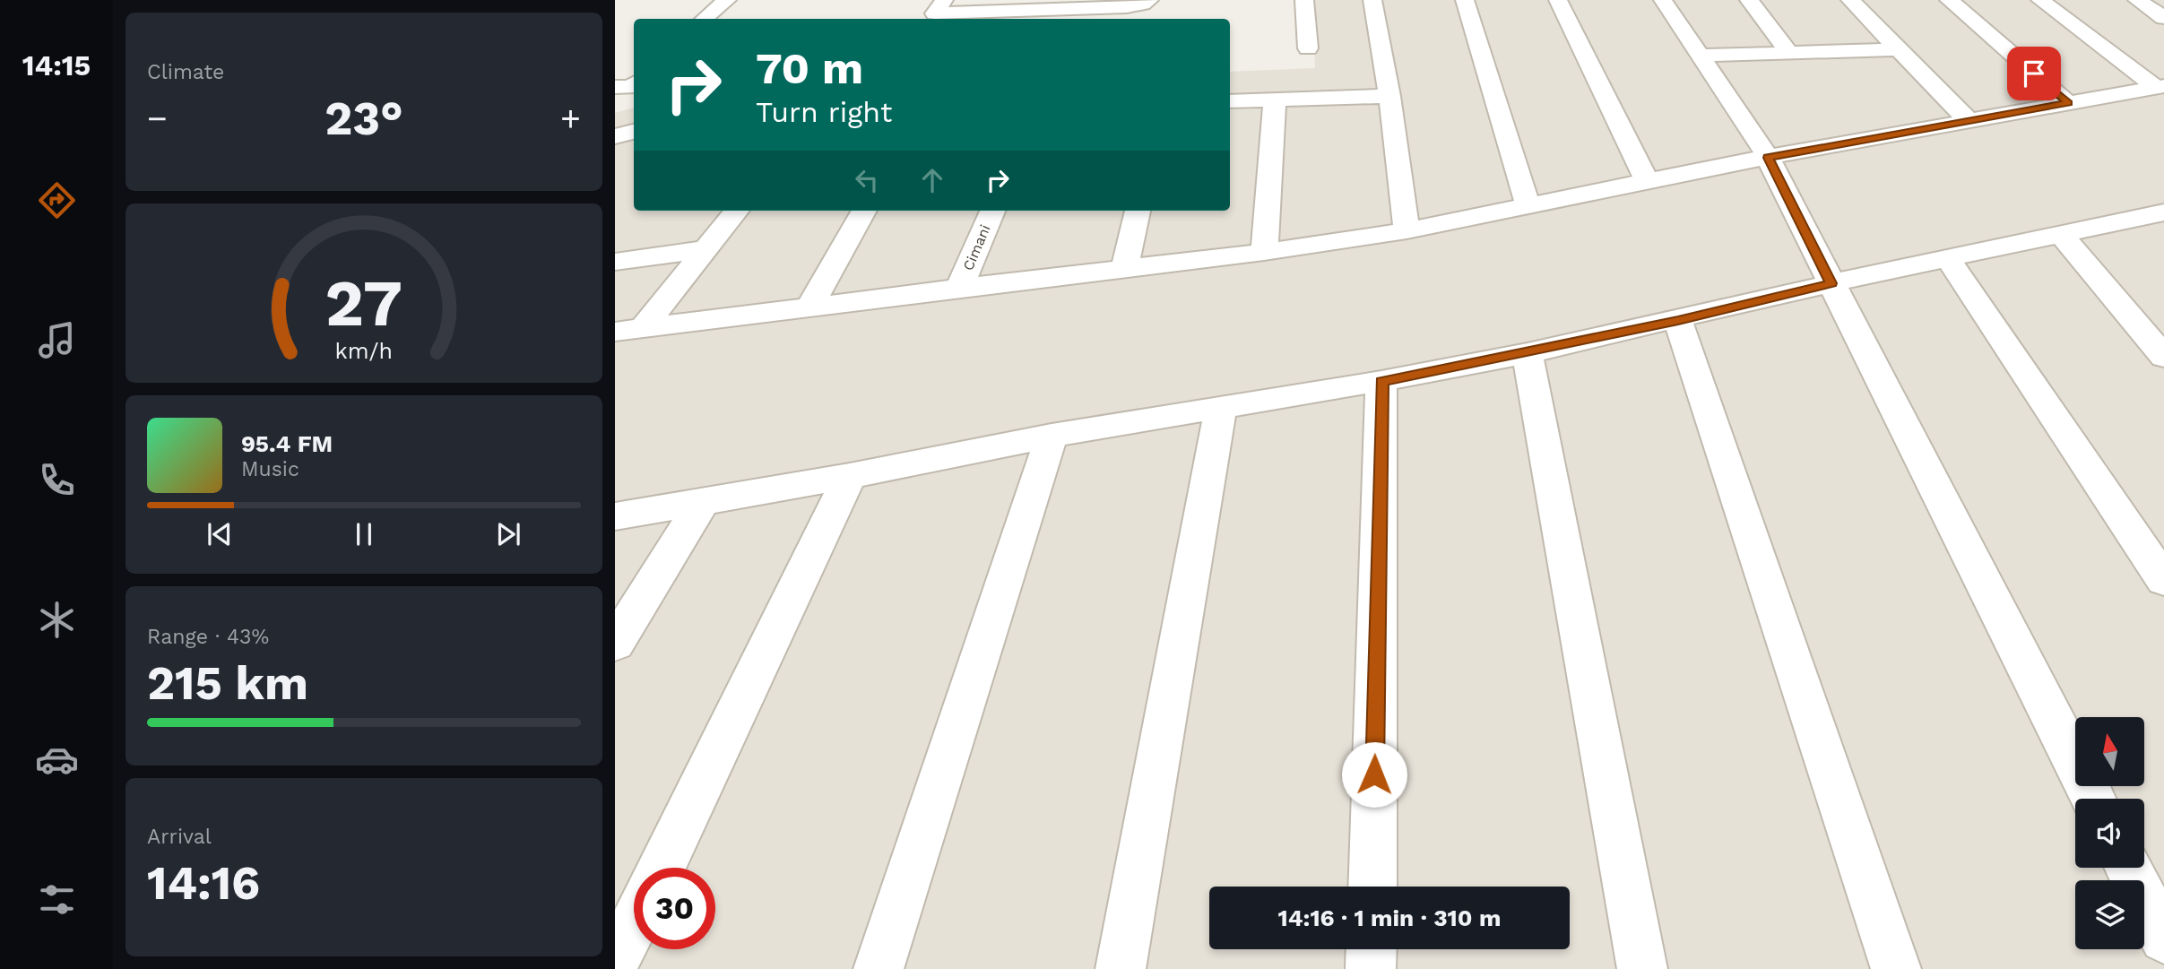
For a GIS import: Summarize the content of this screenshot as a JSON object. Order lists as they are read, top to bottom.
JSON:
{
  "streets": {
    "street": ["Cimani"]
  },
  "north": "top",
  "page": {
    "tabs": "14:15",
    "tile": [
      "Climate",
      ["Range · 43%", "215 km"],
      ["Arrival", "14:16"]
    ],
    "turn": ["70 m", "Turn right"],
    "heat": ["−", "23°", "+"],
    "song": ["95.4 FM", "Music"],
    "limit": "30",
    "trip": "14:16 · 1 min · 310 m",
    "gauge": ["27", "km/h"]
  }
}
